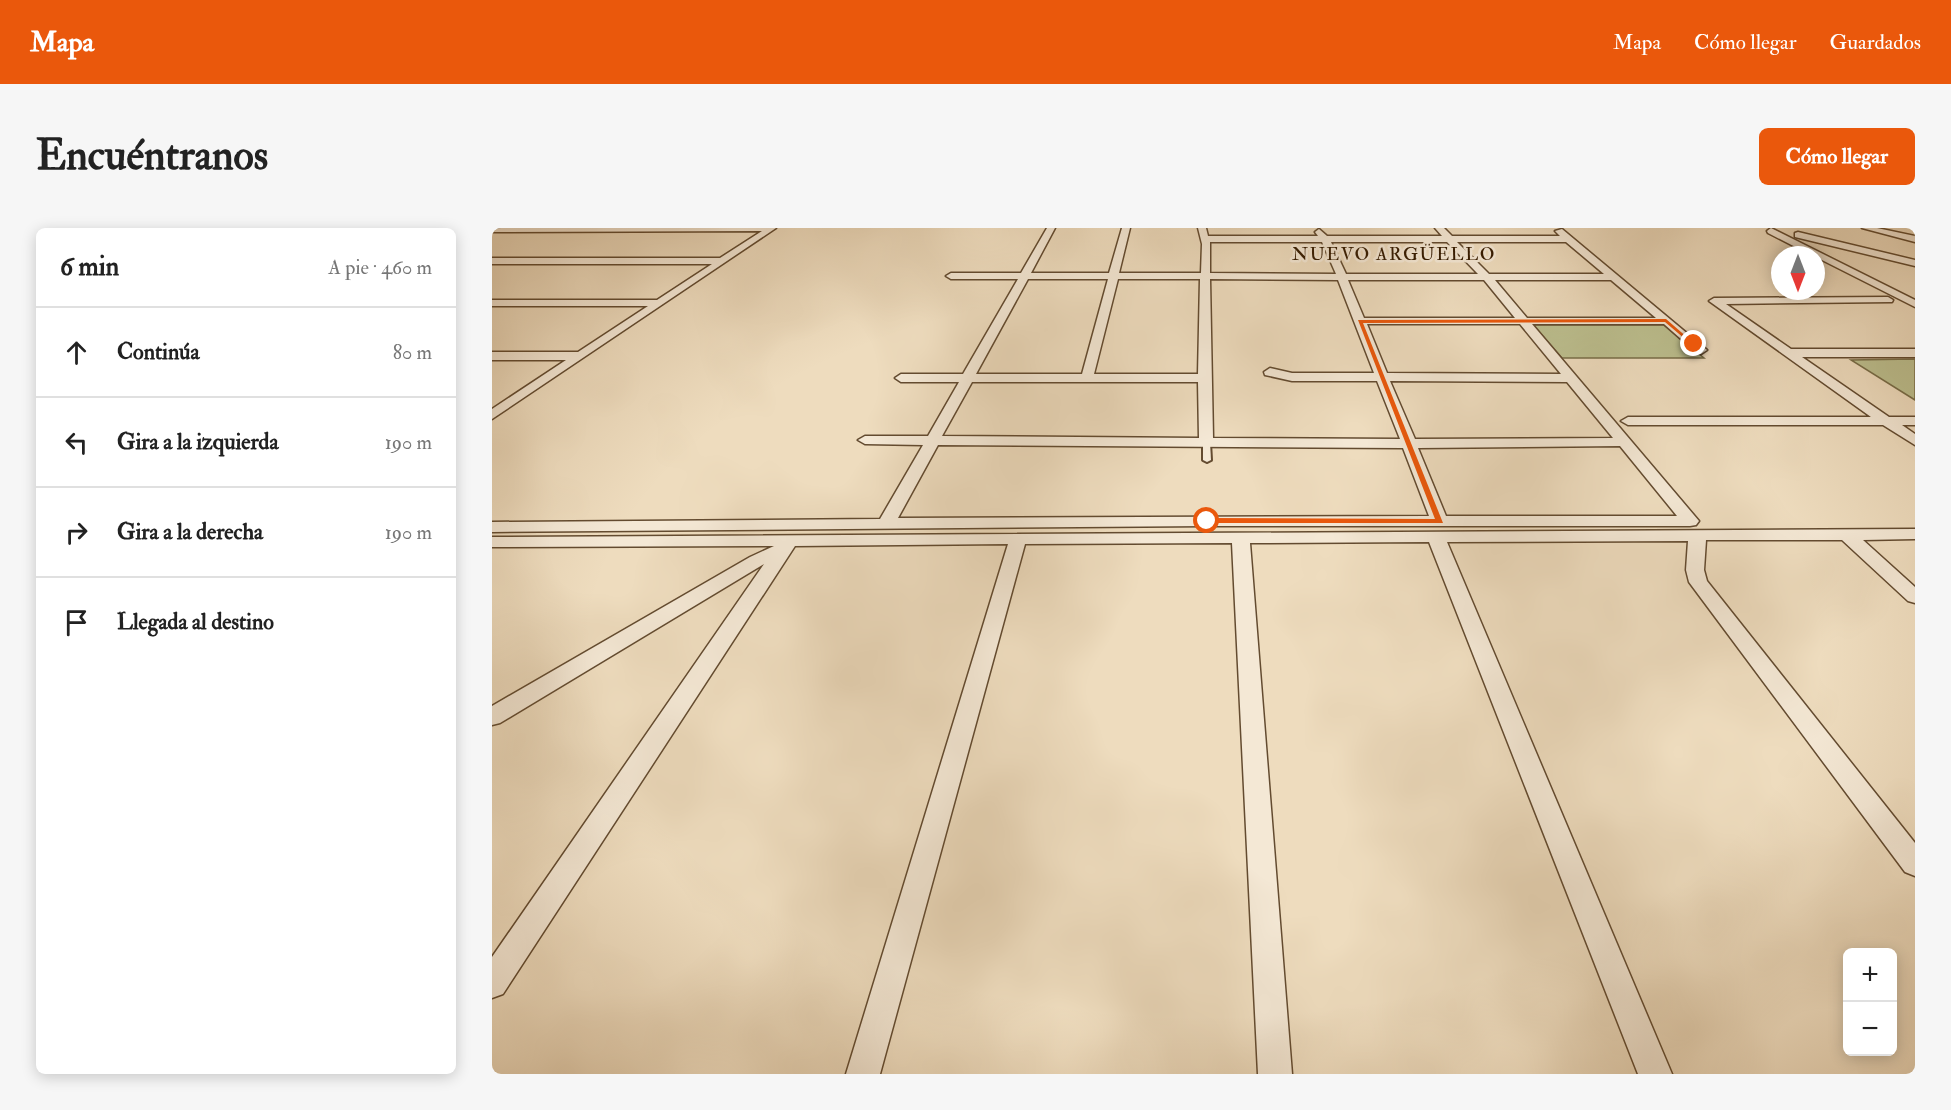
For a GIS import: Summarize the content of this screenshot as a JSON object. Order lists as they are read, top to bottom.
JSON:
{
  "districts": ["NUEVO ARGÜELLO"],
  "north": "bottom",
  "page": {
    "header": "Mapa",
    "nav": ["Mapa", "Cómo llegar", "Guardados"],
    "buttons": "Cómo llegar",
    "title": "Encuéntranos",
    "heading": ["6 min", "A pie · 460 m"],
    "list": [
      ["Continúa", "80 m"],
      ["Gira a la izquierda", "190 m"],
      ["Gira a la derecha", "190 m"],
      "Llegada al destino"
    ],
    "map_buttons": ["+", "−"]
  }
}
